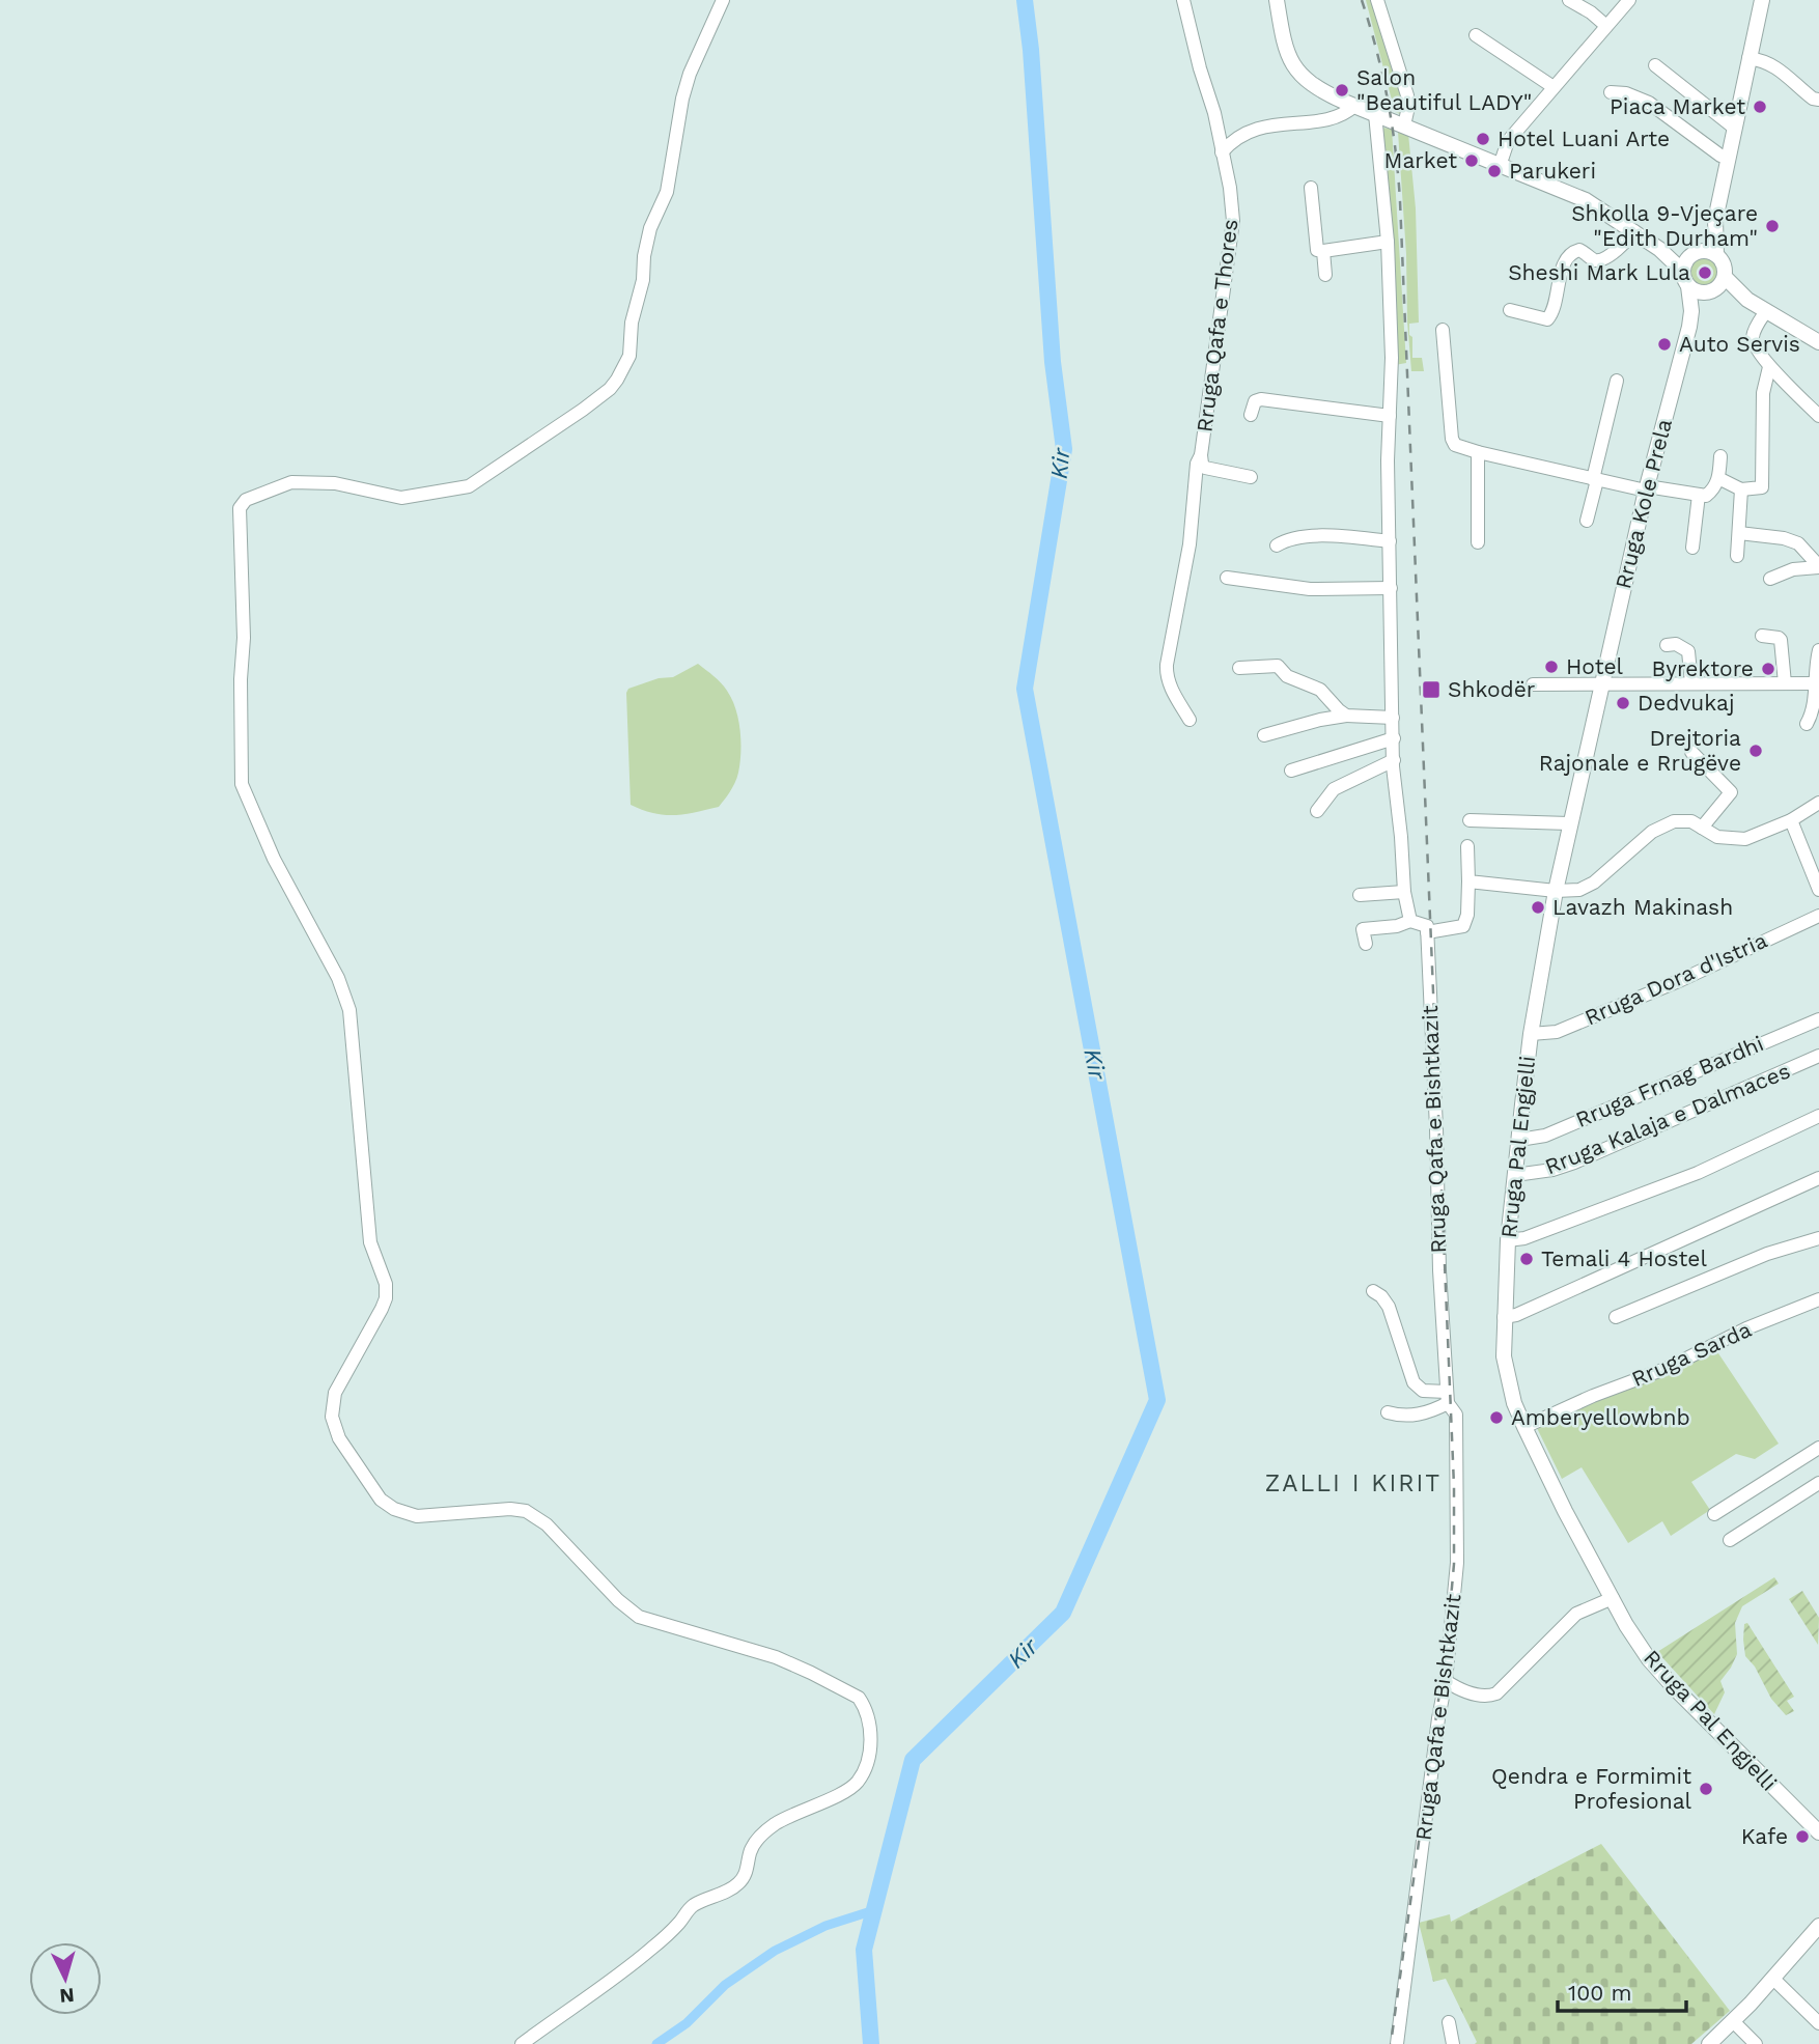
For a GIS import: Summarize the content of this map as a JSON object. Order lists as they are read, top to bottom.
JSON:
{
  "streets": {
    "main road": ["Rruga Kole Prela", "Rruga Pal Engjelli"],
    "street": [
      "Rruga Qafa e Thores",
      "Rruga Dora d'Istria",
      "Rruga Frnag Bardhi",
      "Rruga Kalaja e Dalmaces",
      "Rruga Qafa e Bishtkazit",
      "Rruga Sarda"
    ]
  },
  "crossings": [
    ["Rruga Kole Prela", "Rruga Pal Engjelli"],
    ["Rruga Dora d'Istria", "Rruga Pal Engjelli"],
    ["Rruga Frnag Bardhi", "Rruga Pal Engjelli"],
    ["Rruga Kalaja e Dalmaces", "Rruga Pal Engjelli"],
    ["Rruga Pal Engjelli", "Rruga Sarda"]
  ],
  "districts": ["ZALLI I KIRIT"],
  "water": ["Kir"],
  "places": {
    "other": [
      "Salon \"Beautiful LADY\"",
      "Piaca Market",
      "Hotel Luani Arte",
      "Market",
      "Parukeri",
      "Shkolla 9-Vjeçare \"Edith Durham\"",
      "Sheshi Mark Lula",
      "Auto Servis",
      "Hotel",
      "Byrektore",
      "Dedvukaj",
      "Drejtoria Rajonale e Rrugëve",
      "Lavazh Makinash",
      "Temali 4 Hostel",
      "Amberyellowbnb",
      "Qendra e Formimit Profesional",
      "Kafe"
    ],
    "transit": ["Shkodër"]
  },
  "scale_bar": "100 m",
  "north": "bottom"
}
